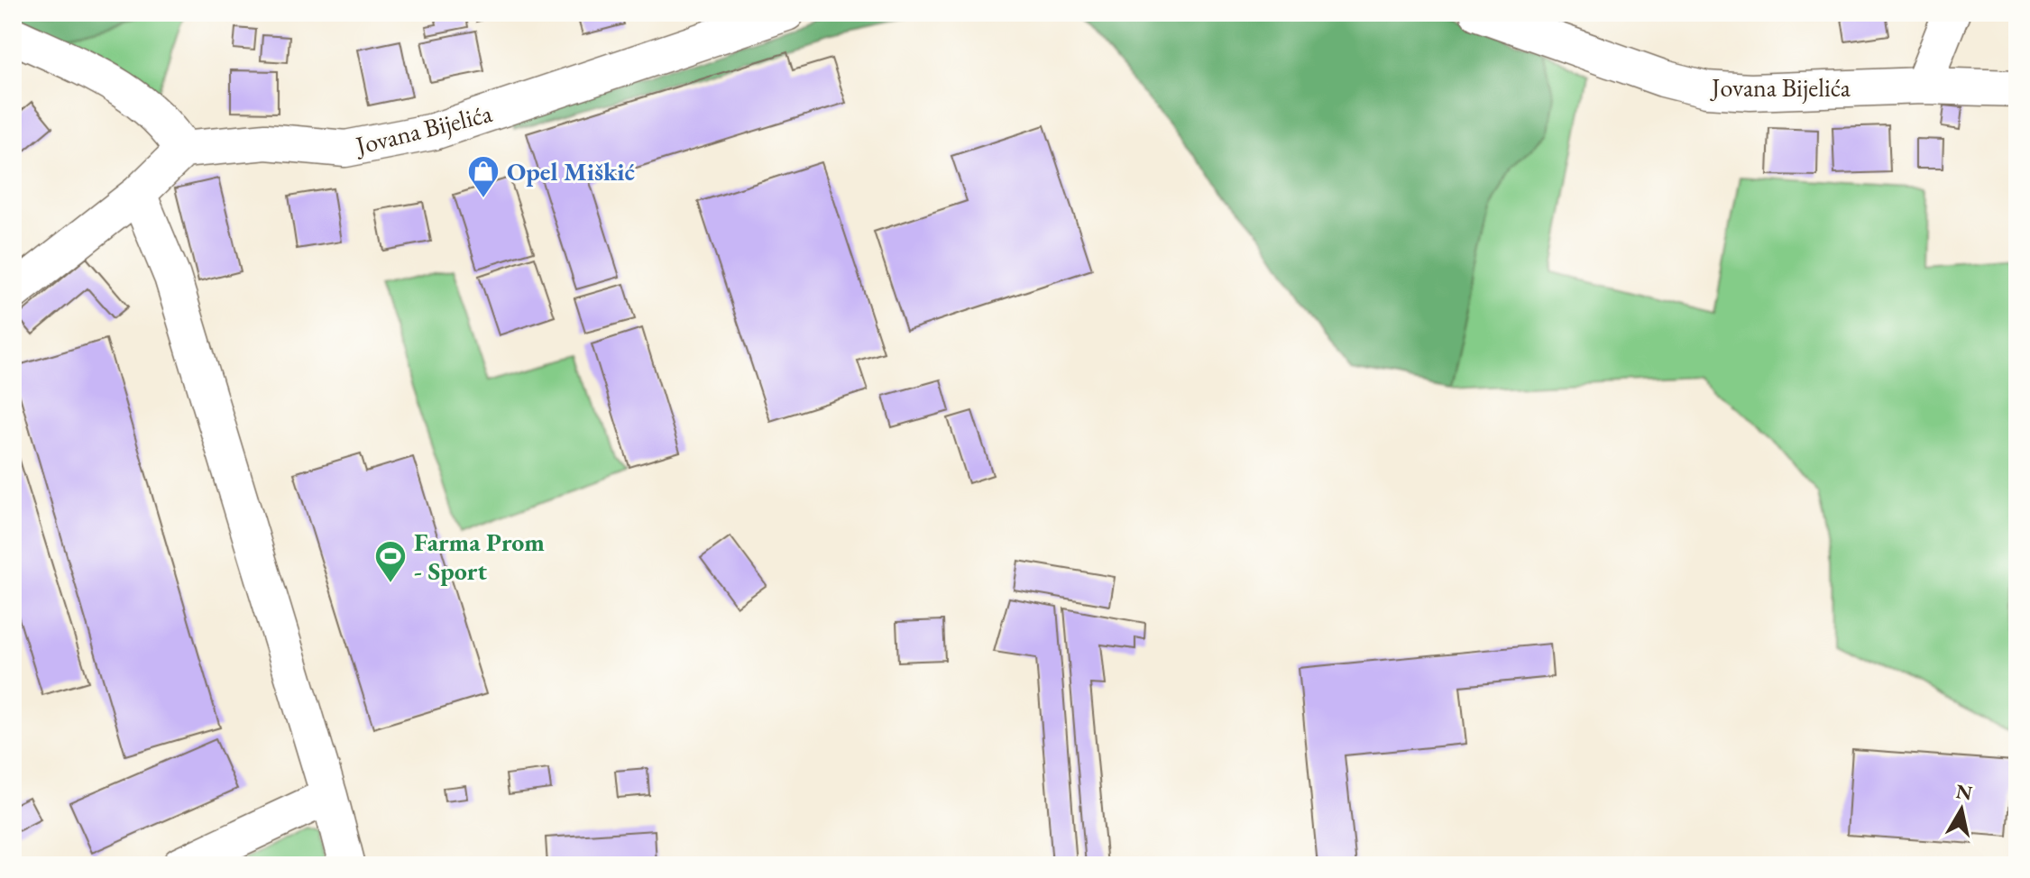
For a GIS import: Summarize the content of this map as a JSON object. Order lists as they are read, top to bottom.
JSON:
{
  "streets": {
    "street": ["Jovana Bijelića"]
  },
  "places": {
    "shop": ["Opel Miškić"],
    "sports": ["Farma Prom - Sport"]
  },
  "north": "top"
}
